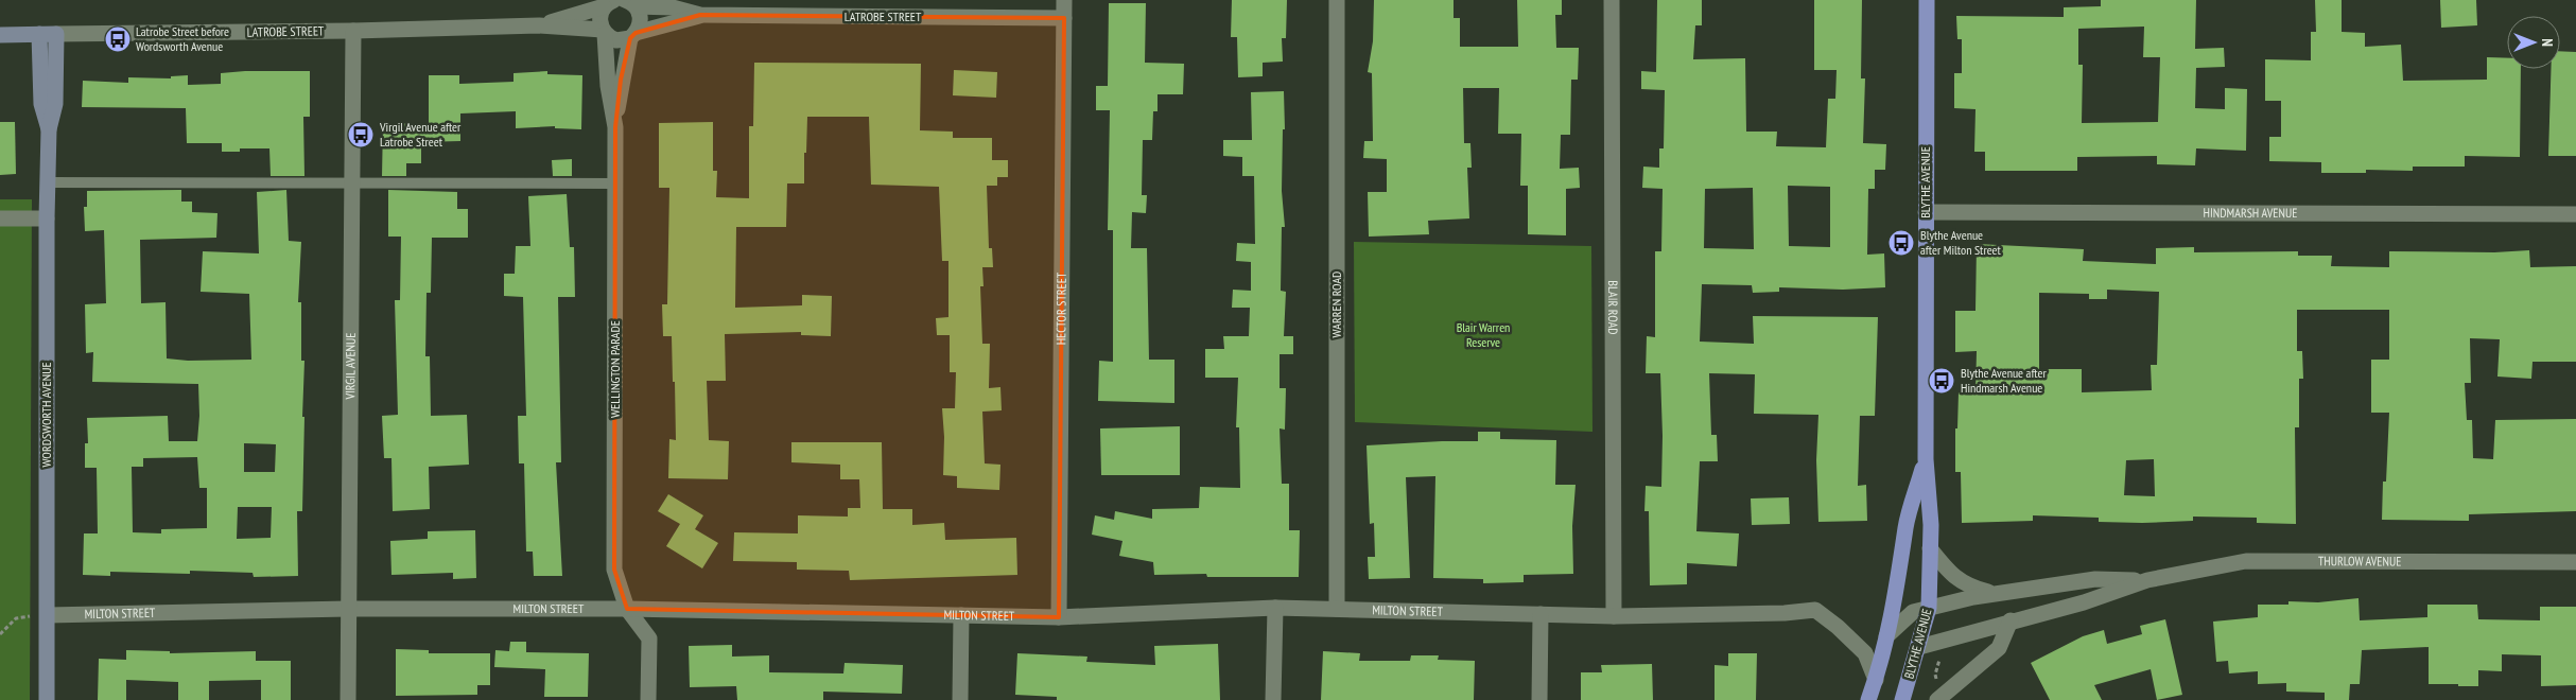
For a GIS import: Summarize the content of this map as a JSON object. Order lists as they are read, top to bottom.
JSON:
{
  "streets": {
    "main road": ["BLYTHE AVENUE"],
    "street": [
      "LATROBE STREET",
      "HINDMARSH AVENUE",
      "WARREN ROAD",
      "HECTOR STREET",
      "BLAIR ROAD",
      "VIRGIL AVENUE",
      "WELLINGTON PARADE",
      "WORDSWORTH AVENUE",
      "THURLOW AVENUE",
      "MILTON STREET"
    ]
  },
  "crossings": [
    ["LATROBE STREET", "HECTOR STREET"],
    ["LATROBE STREET", "VIRGIL AVENUE"],
    ["LATROBE STREET", "WELLINGTON PARADE"],
    ["LATROBE STREET", "WORDSWORTH AVENUE"],
    ["BLYTHE AVENUE", "HINDMARSH AVENUE"],
    ["BLYTHE AVENUE", "THURLOW AVENUE"],
    ["BLYTHE AVENUE", "MILTON STREET"],
    ["WARREN ROAD", "MILTON STREET"],
    ["HECTOR STREET", "MILTON STREET"],
    ["BLAIR ROAD", "MILTON STREET"],
    ["VIRGIL AVENUE", "MILTON STREET"],
    ["WELLINGTON PARADE", "MILTON STREET"],
    ["WORDSWORTH AVENUE", "MILTON STREET"]
  ],
  "parks": ["Blair Warren Reserve"],
  "places": {
    "bus stop": [
      "Latrobe Street before Wordsworth Avenue",
      "Virgil Avenue after Latrobe Street",
      "Blythe Avenue after Milton Street",
      "Blythe Avenue after Hindmarsh Avenue"
    ]
  },
  "north": "right"
}
